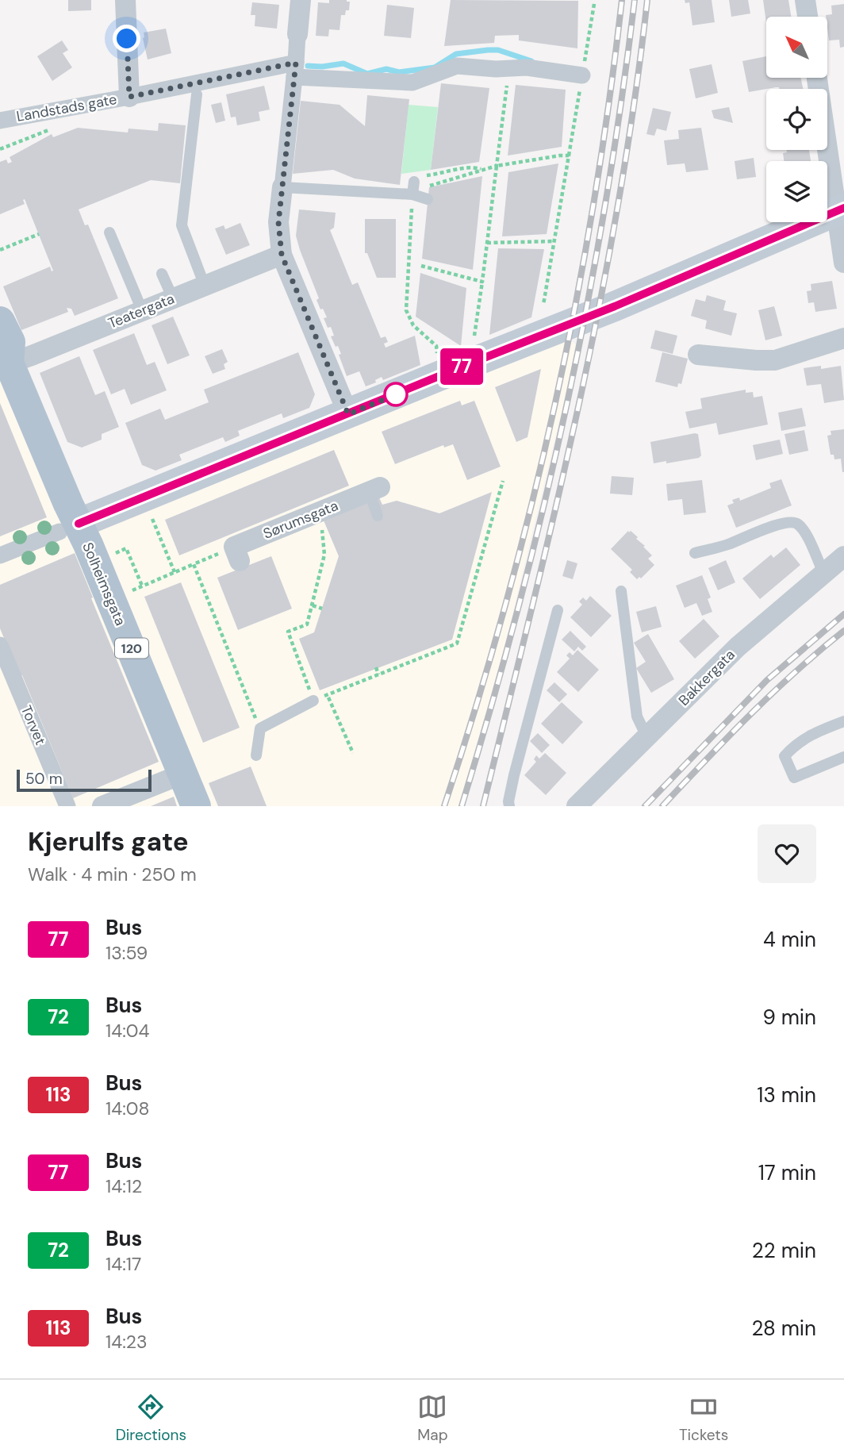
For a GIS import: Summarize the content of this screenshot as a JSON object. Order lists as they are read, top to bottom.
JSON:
{
  "streets": {
    "main road": ["Solheimsgata", "120"],
    "street": [
      "Landstads gate",
      "Teatergata",
      "Sørumsgata",
      "Bakkergata",
      "Torvet"
    ]
  },
  "crossings": [
    ["Teatergata", "Solheimsgata"]
  ],
  "lines": ["bus line 77"],
  "scale_bar": "50 m",
  "north": "top left",
  "page": {
    "on_map": "77",
    "scale": "50 m",
    "heading": ["Kjerulfs gate", "Walk · 4 min · 250 m"],
    "list": [
      {
        "mark": "77",
        "name": "Bus",
        "note": "13:59",
        "value": "4 min"
      },
      {
        "mark": "72",
        "name": "Bus",
        "note": "14:04",
        "value": "9 min"
      },
      {
        "mark": "113",
        "name": "Bus",
        "note": "14:08",
        "value": "13 min"
      },
      {
        "mark": "77",
        "name": "Bus",
        "note": "14:12",
        "value": "17 min"
      },
      {
        "mark": "72",
        "name": "Bus",
        "note": "14:17",
        "value": "22 min"
      },
      {
        "mark": "113",
        "name": "Bus",
        "note": "14:23",
        "value": "28 min"
      }
    ],
    "tabs": ["Directions", "Map", "Tickets"]
  }
}
